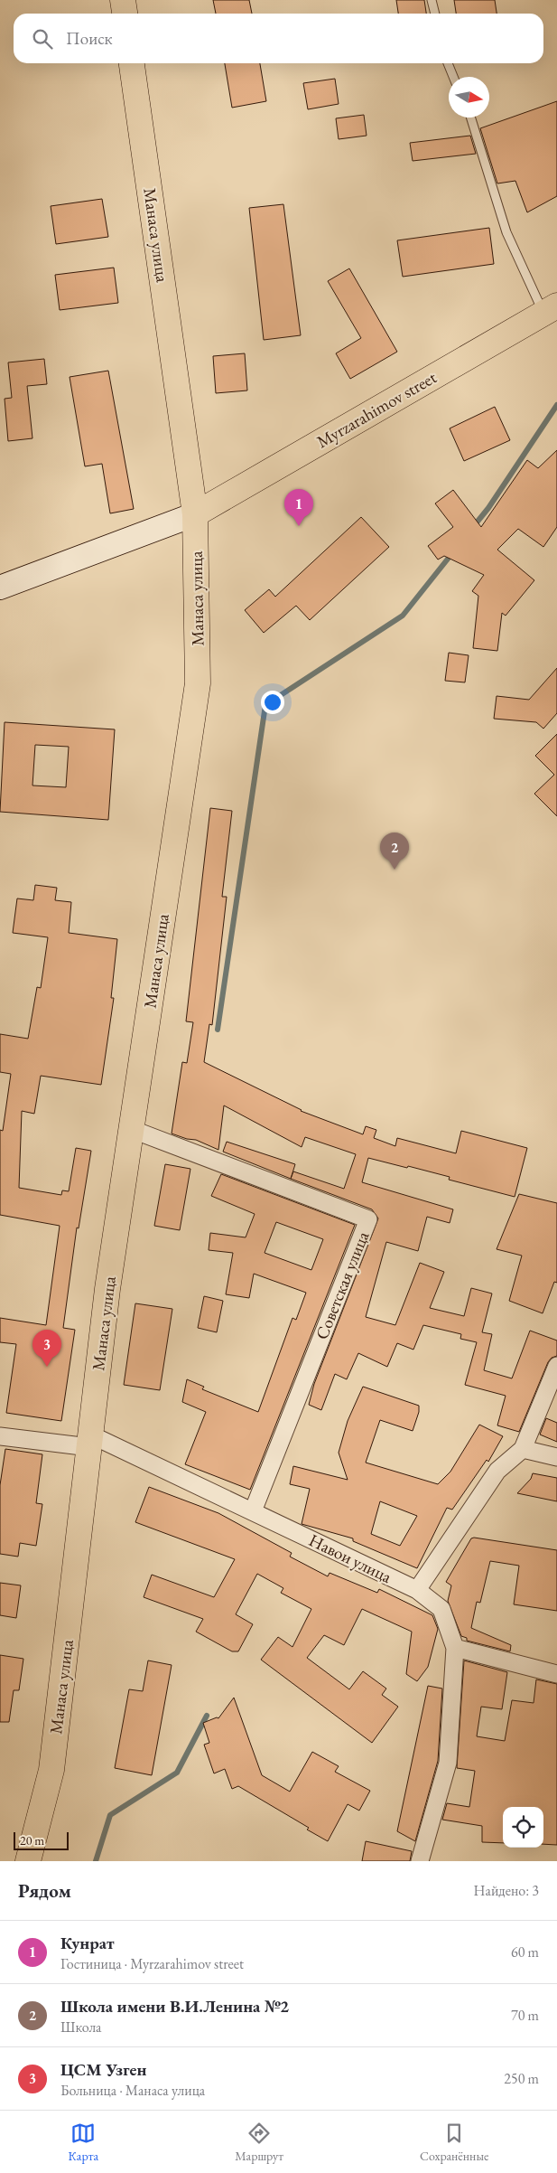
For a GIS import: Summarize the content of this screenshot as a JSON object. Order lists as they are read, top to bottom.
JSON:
{
  "streets": {
    "main road": ["Манаса улица", "Myrzarahimov street"],
    "street": ["Советская улица", "Навои улица"]
  },
  "crossings": [
    ["Манаса улица", "Myrzarahimov street"],
    ["Манаса улица", "Советская улица"],
    ["Манаса улица", "Навои улица"],
    ["Советская улица", "Навои улица"]
  ],
  "scale_bar": "20 m",
  "north": "right",
  "page": {
    "search": "Поиск",
    "pins": ["1", "2", "3"],
    "scale": "20 m",
    "heading": ["Рядом", "Найдено: 3"],
    "list": [
      {
        "mark": "1",
        "name": "Кунрат",
        "note": "Гостиница · Myrzarahimov street",
        "value": "60 m"
      },
      {
        "mark": "2",
        "name": "Школа имени В.И.Ленина №2",
        "note": "Школа",
        "value": "70 m"
      },
      {
        "mark": "3",
        "name": "ЦСМ Узген",
        "note": "Больница · Манаса улица",
        "value": "250 m"
      }
    ],
    "nav": ["Карта", "Маршрут", "Сохранённые"]
  }
}
